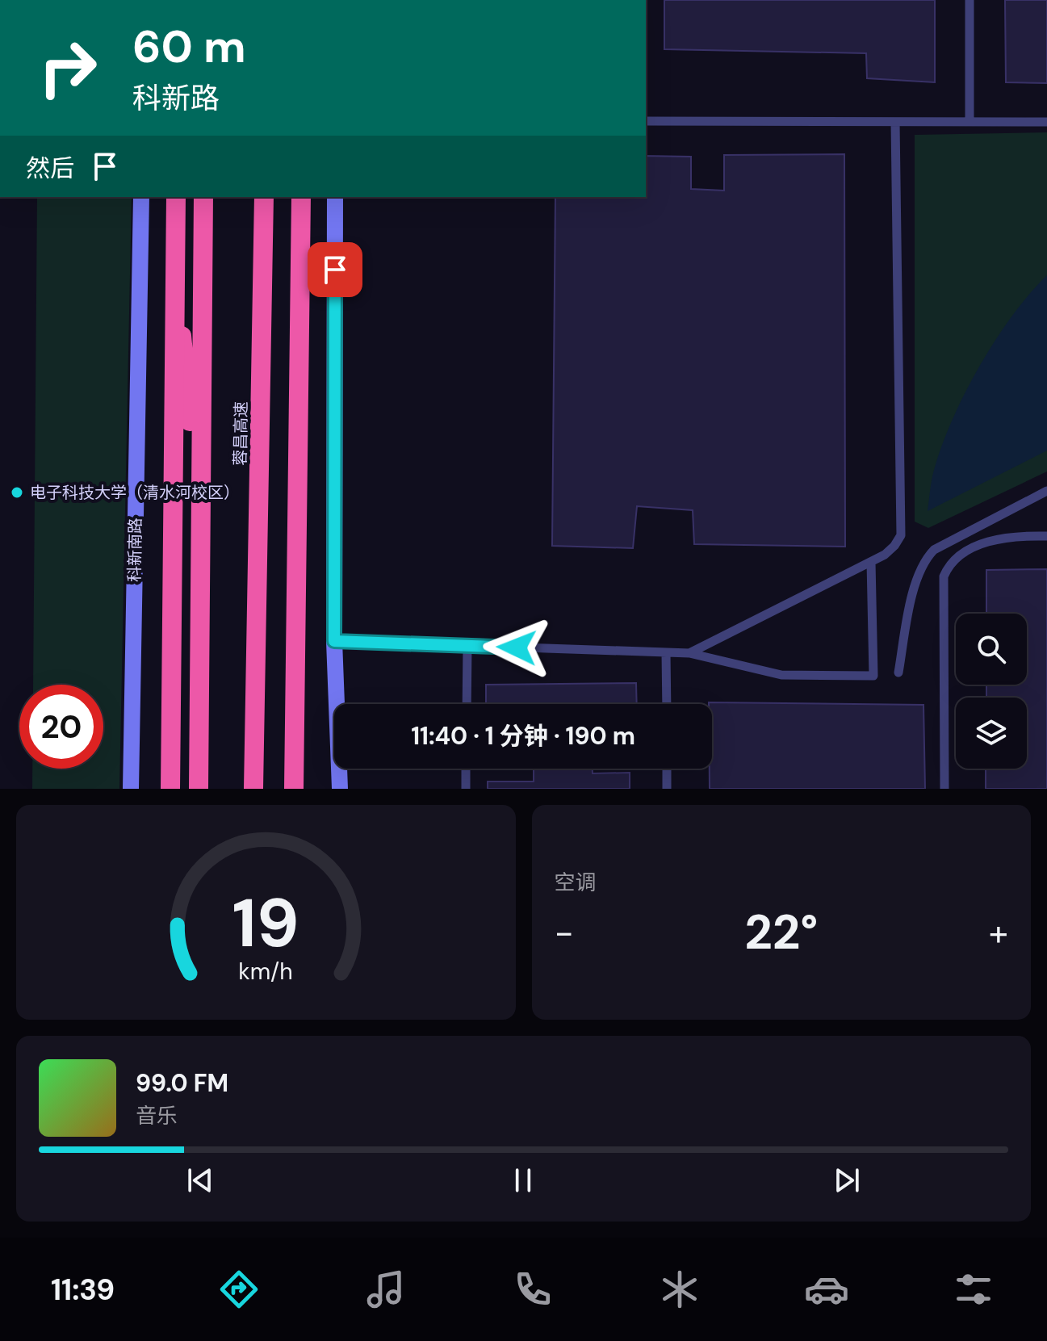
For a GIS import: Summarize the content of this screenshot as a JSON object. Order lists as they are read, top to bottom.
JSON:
{
  "streets": {
    "highway": ["蓉昌高速"],
    "main road": ["科新南路"]
  },
  "places": ["电子科技大学（清水河校区）"],
  "page": {
    "turn": ["60 m", "科新路"],
    "then": "然后",
    "limit": "20",
    "trip": "11:40 · 1 分钟 · 190 m",
    "tile": "空调",
    "heat": ["−", "22°", "+"],
    "song": ["99.0 FM", "音乐"],
    "tabs": "11:39",
    "gauge": ["19", "km/h"]
  }
}
